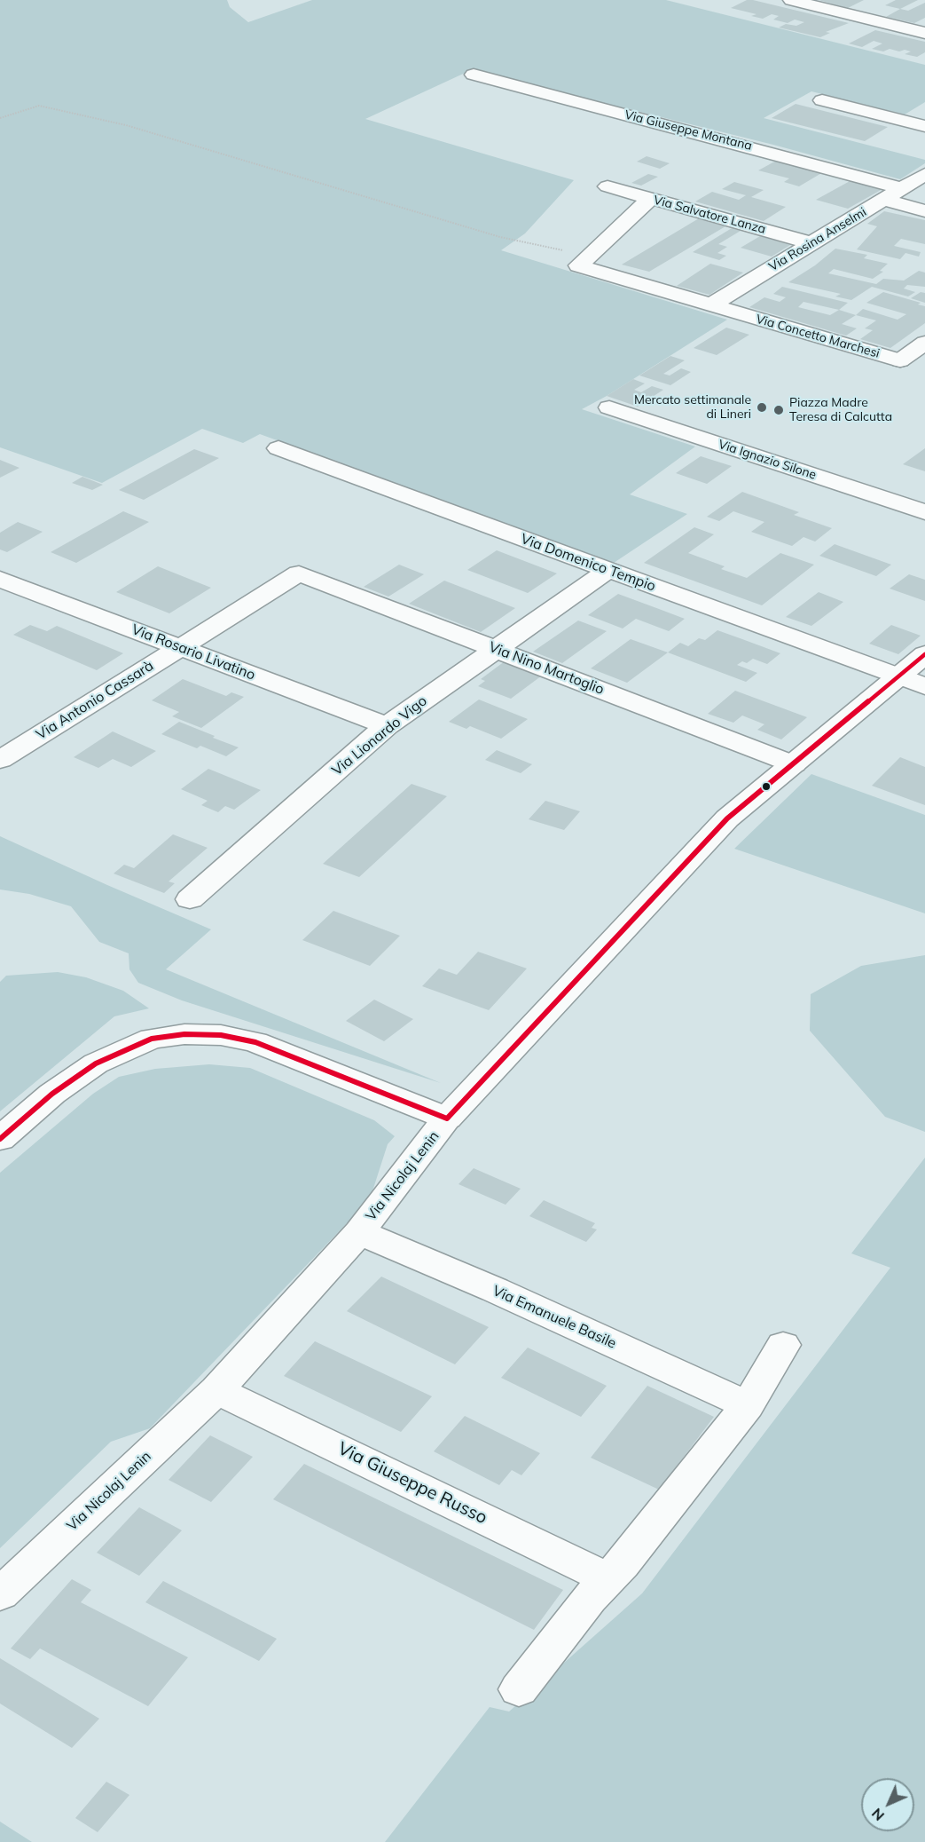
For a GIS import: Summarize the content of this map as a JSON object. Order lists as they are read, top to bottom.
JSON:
{
  "streets": {
    "street": [
      "Via Giuseppe Montana",
      "Via Salvatore Lanza",
      "Via Rosina Anselmi",
      "Via Concetto Marchesi",
      "Via Ignazio Silone",
      "Via Domenico Tempio",
      "Via Rosario Livatino",
      "Via Nino Martoglio",
      "Via Antonio Cassarà",
      "Via Lionardo Vigo",
      "Via Nicolaj Lenin",
      "Via Emanuele Basile",
      "Via Giuseppe Russo"
    ]
  },
  "crossings": [
    ["Via Giuseppe Montana", "Via Rosina Anselmi"],
    ["Via Salvatore Lanza", "Via Rosina Anselmi"],
    ["Via Rosina Anselmi", "Via Concetto Marchesi"],
    ["Via Domenico Tempio", "Via Lionardo Vigo"],
    ["Via Domenico Tempio", "Via Nicolaj Lenin"],
    ["Via Rosario Livatino", "Via Antonio Cassarà"],
    ["Via Rosario Livatino", "Via Lionardo Vigo"],
    ["Via Nino Martoglio", "Via Antonio Cassarà"],
    ["Via Nino Martoglio", "Via Lionardo Vigo"],
    ["Via Nino Martoglio", "Via Nicolaj Lenin"],
    ["Via Nicolaj Lenin", "Via Emanuele Basile"],
    ["Via Nicolaj Lenin", "Via Giuseppe Russo"]
  ],
  "places": ["Mercato settimanale di Lineri", "Piazza Madre Teresa di Calcutta"],
  "north": "bottom left"
}
